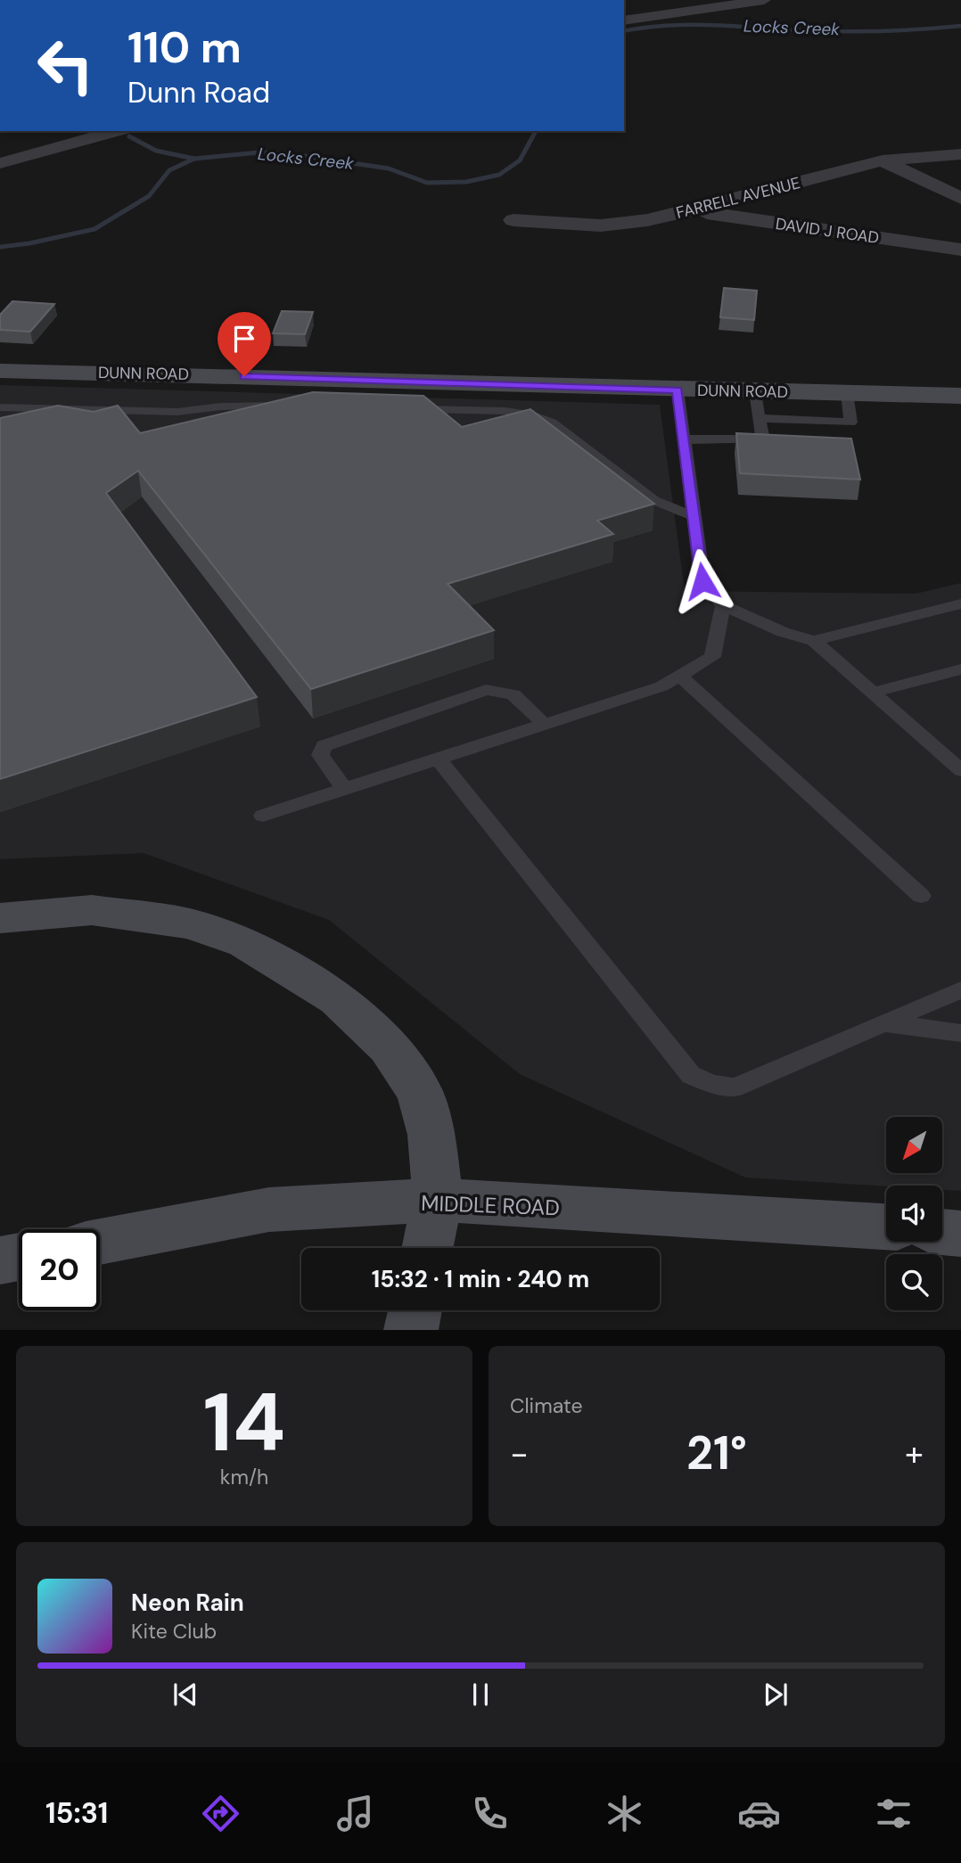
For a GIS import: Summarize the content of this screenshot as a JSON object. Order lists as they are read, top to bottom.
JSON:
{
  "streets": {
    "main road": ["DUNN ROAD", "MIDDLE ROAD"],
    "street": ["FARRELL AVENUE", "DAVID J ROAD"]
  },
  "crossings": [
    ["FARRELL AVENUE", "DAVID J ROAD"]
  ],
  "water": ["Locks Creek"],
  "north": "bottom left",
  "page": {
    "turn": ["110 m", "Dunn Road"],
    "limit": "20",
    "trip": "15:32 · 1 min · 240 m",
    "tile": [
      ["14", "km/h"],
      "Climate"
    ],
    "heat": ["−", "21°", "+"],
    "song": ["Neon Rain", "Kite Club"],
    "tabs": "15:31"
  }
}
